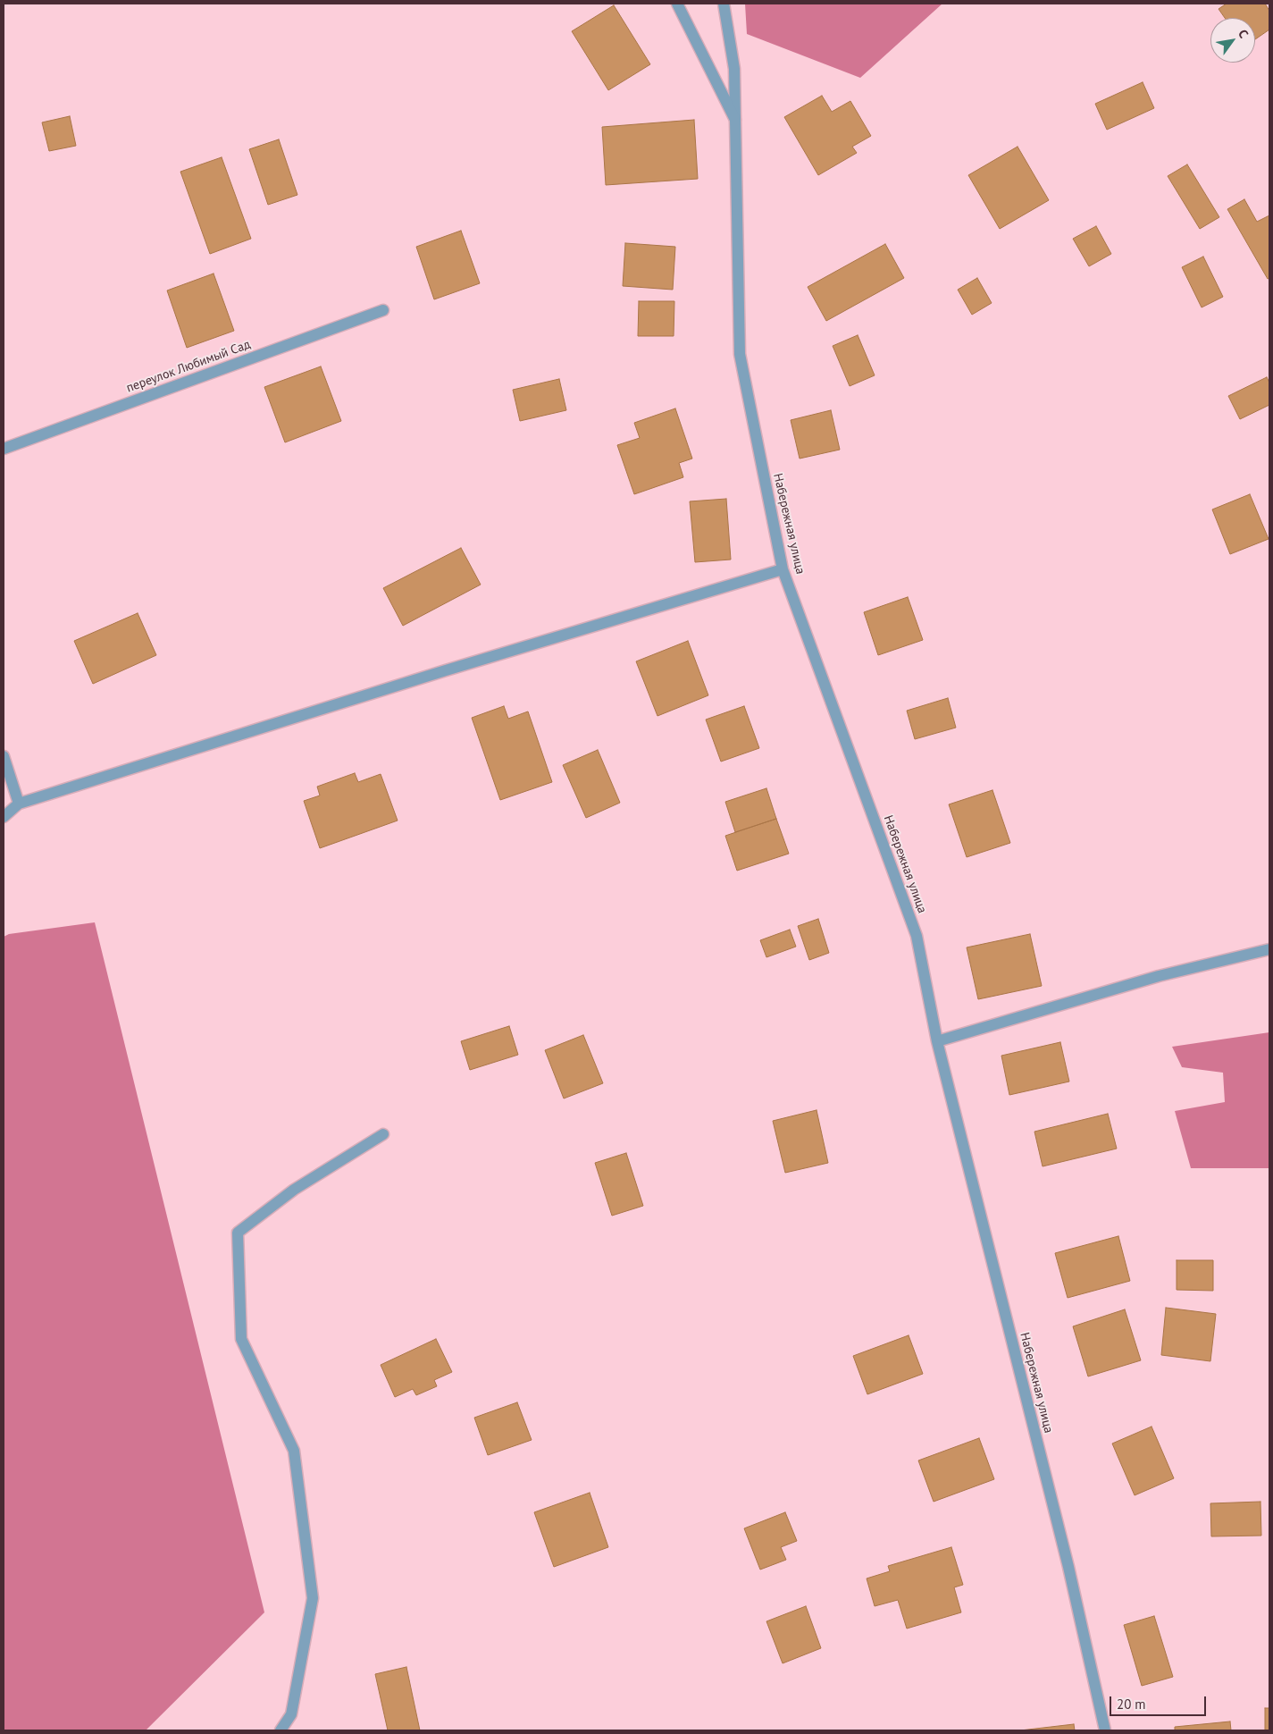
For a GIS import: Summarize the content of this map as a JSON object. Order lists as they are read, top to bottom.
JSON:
{
  "streets": {
    "street": ["переулок Любимый Сад", "Набережная улица"]
  },
  "scale_bar": "20 m",
  "north": "top right"
}
